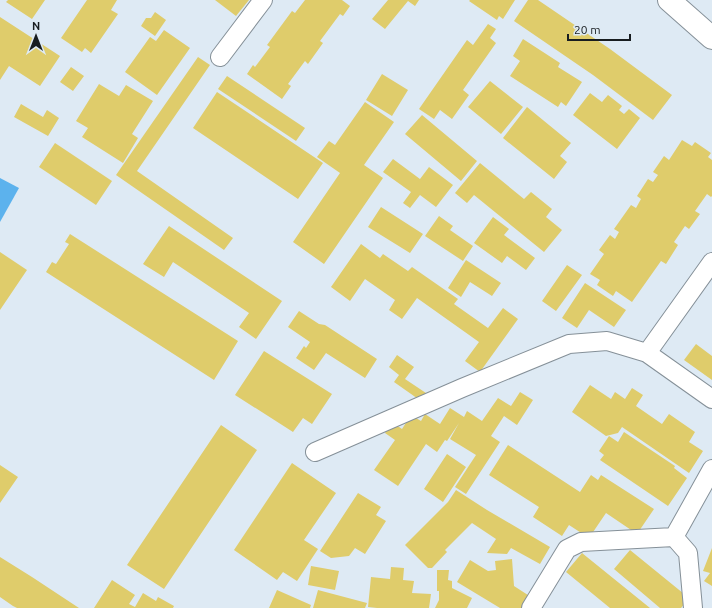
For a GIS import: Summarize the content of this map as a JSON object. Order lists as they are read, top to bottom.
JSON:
{
  "scale_bar": "20 m",
  "north": "top"
}
